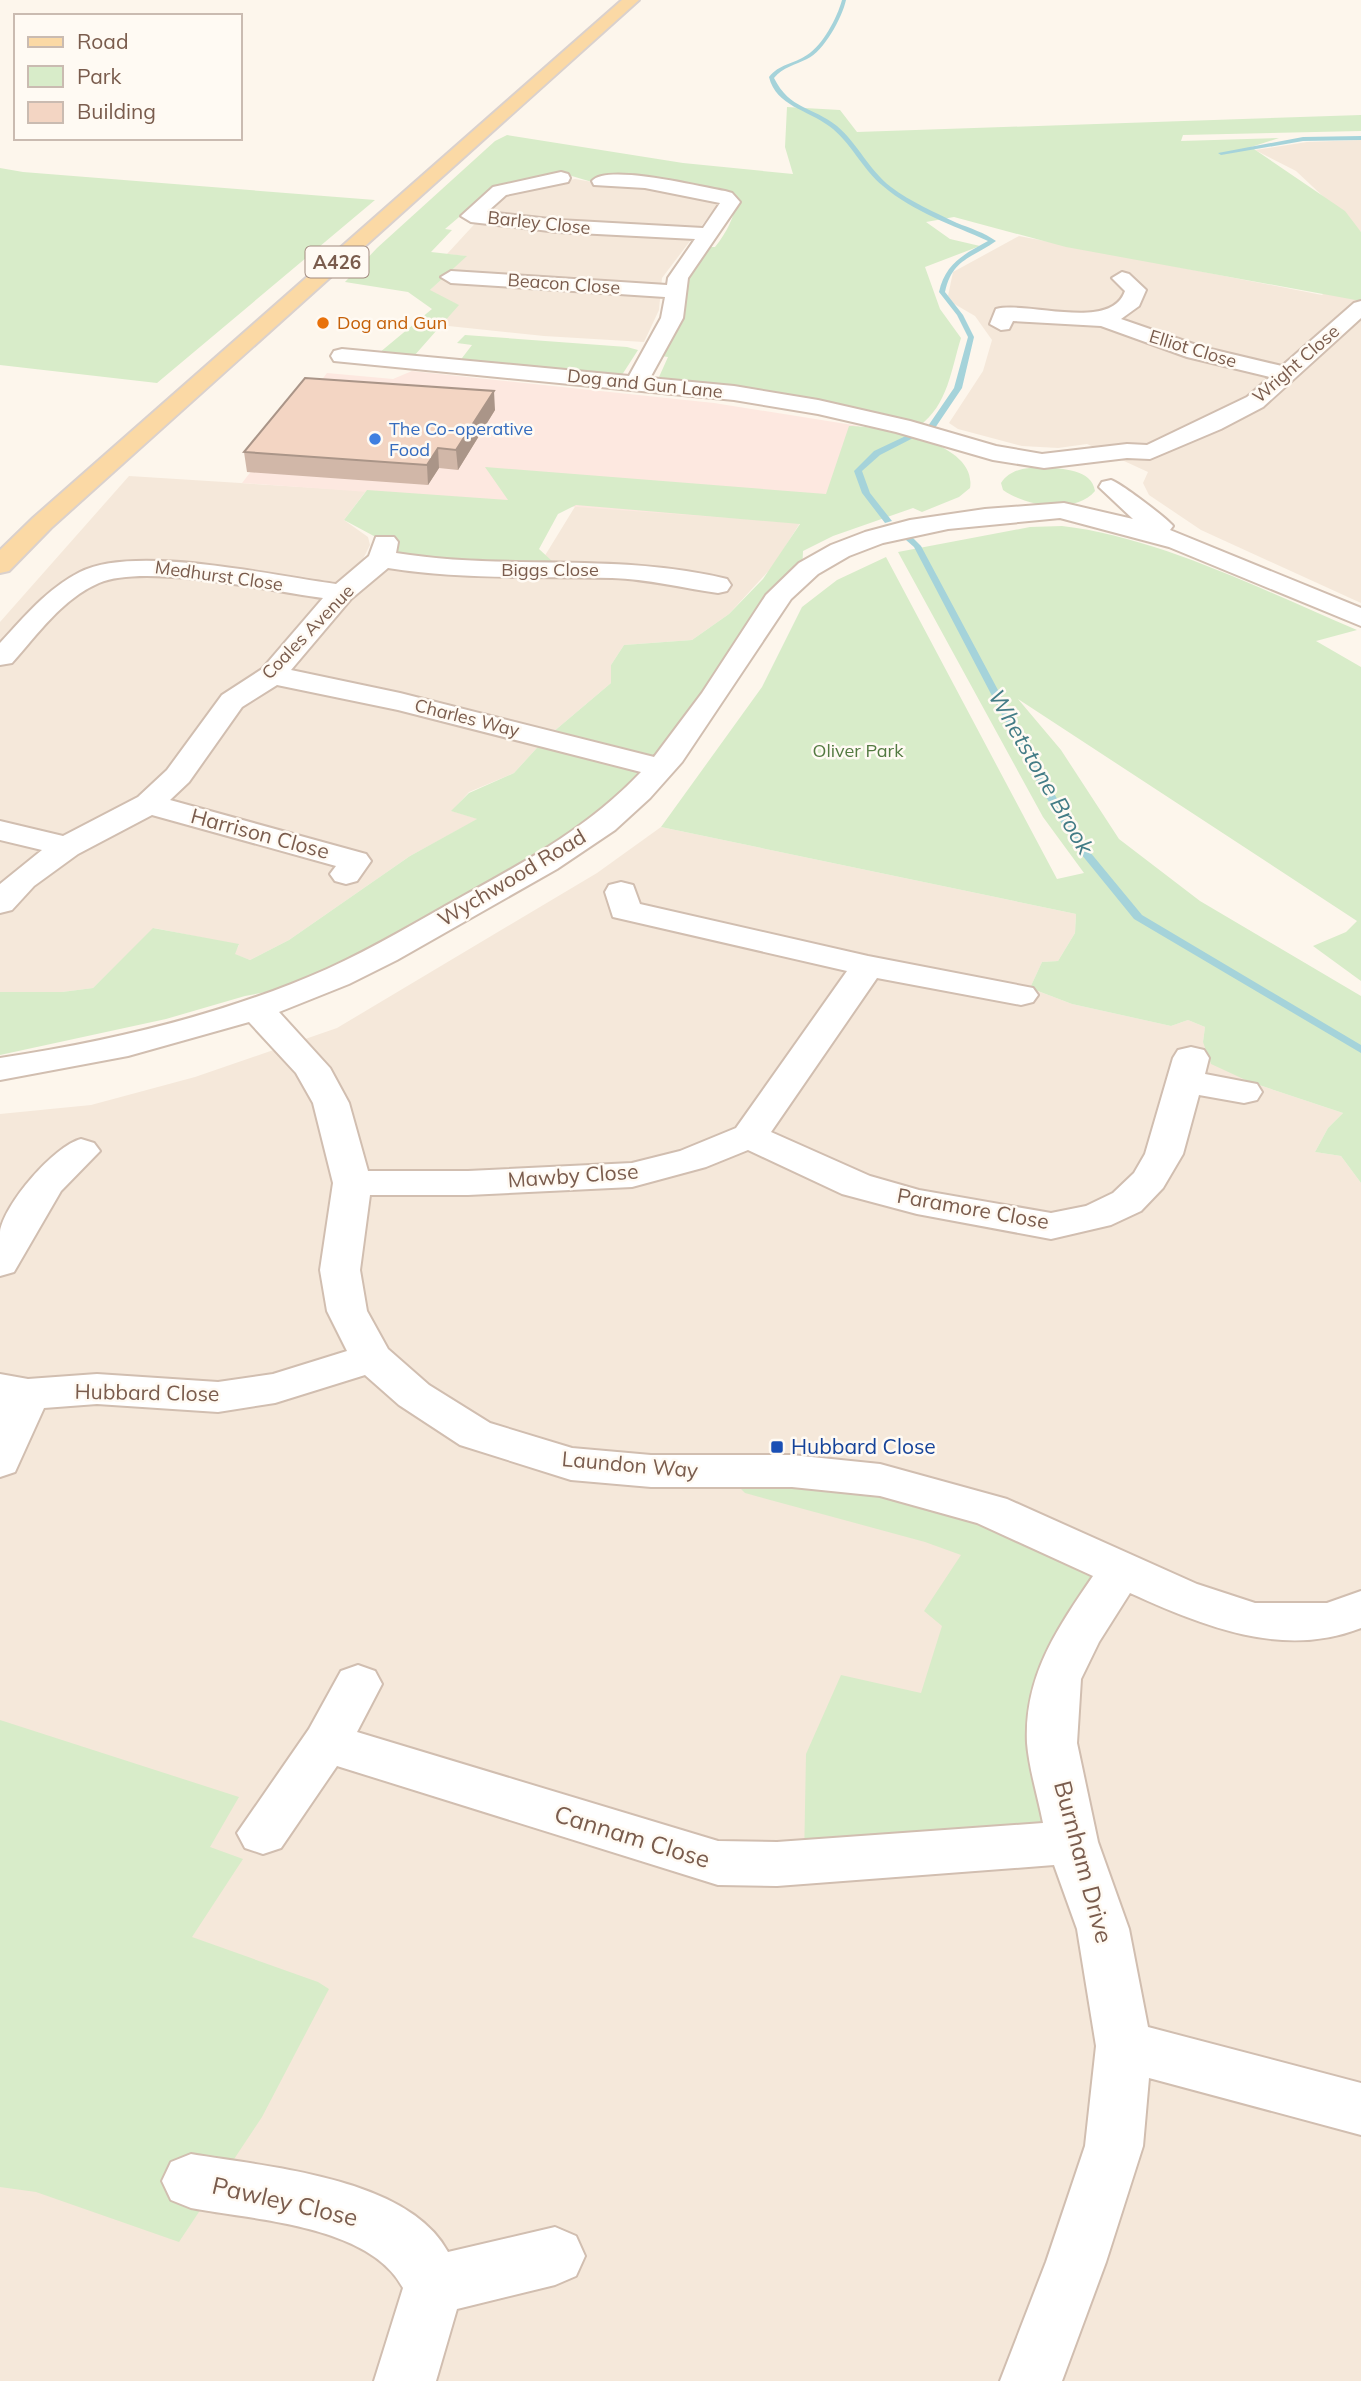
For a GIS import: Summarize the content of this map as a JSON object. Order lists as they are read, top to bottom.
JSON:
{
  "streets": {
    "main road": ["A426"],
    "street": [
      "Barley Close",
      "Beacon Close",
      "Elliot Close",
      "Wright Close",
      "Dog and Gun Lane",
      "Biggs Close",
      "Medhurst Close",
      "Coales Avenue",
      "Charles Way",
      "Harrison Close",
      "Wychwood Road",
      "Mawby Close",
      "Paramore Close",
      "Hubbard Close",
      "Laundon Way",
      "Cannam Close",
      "Burnham Drive",
      "Pawley Close"
    ]
  },
  "crossings": [
    ["Elliot Close", "Wright Close"],
    ["Wright Close", "Dog and Gun Lane"],
    ["Wright Close", "Wychwood Road"],
    ["Dog and Gun Lane", "Wychwood Road"],
    ["Biggs Close", "Coales Avenue"],
    ["Medhurst Close", "Coales Avenue"],
    ["Coales Avenue", "Charles Way"],
    ["Coales Avenue", "Harrison Close"],
    ["Charles Way", "Wychwood Road"],
    ["Wychwood Road", "Laundon Way"],
    ["Mawby Close", "Paramore Close"],
    ["Mawby Close", "Laundon Way"],
    ["Hubbard Close", "Laundon Way"],
    ["Laundon Way", "Burnham Drive"],
    ["Cannam Close", "Burnham Drive"]
  ],
  "water": ["Whetstone Brook"],
  "parks": ["Oliver Park"],
  "places": {
    "other": ["Dog and Gun", "The Co-operative Food"],
    "transit": ["Hubbard Close"]
  },
  "legend": ["Road", "Park", "Building"]
}
